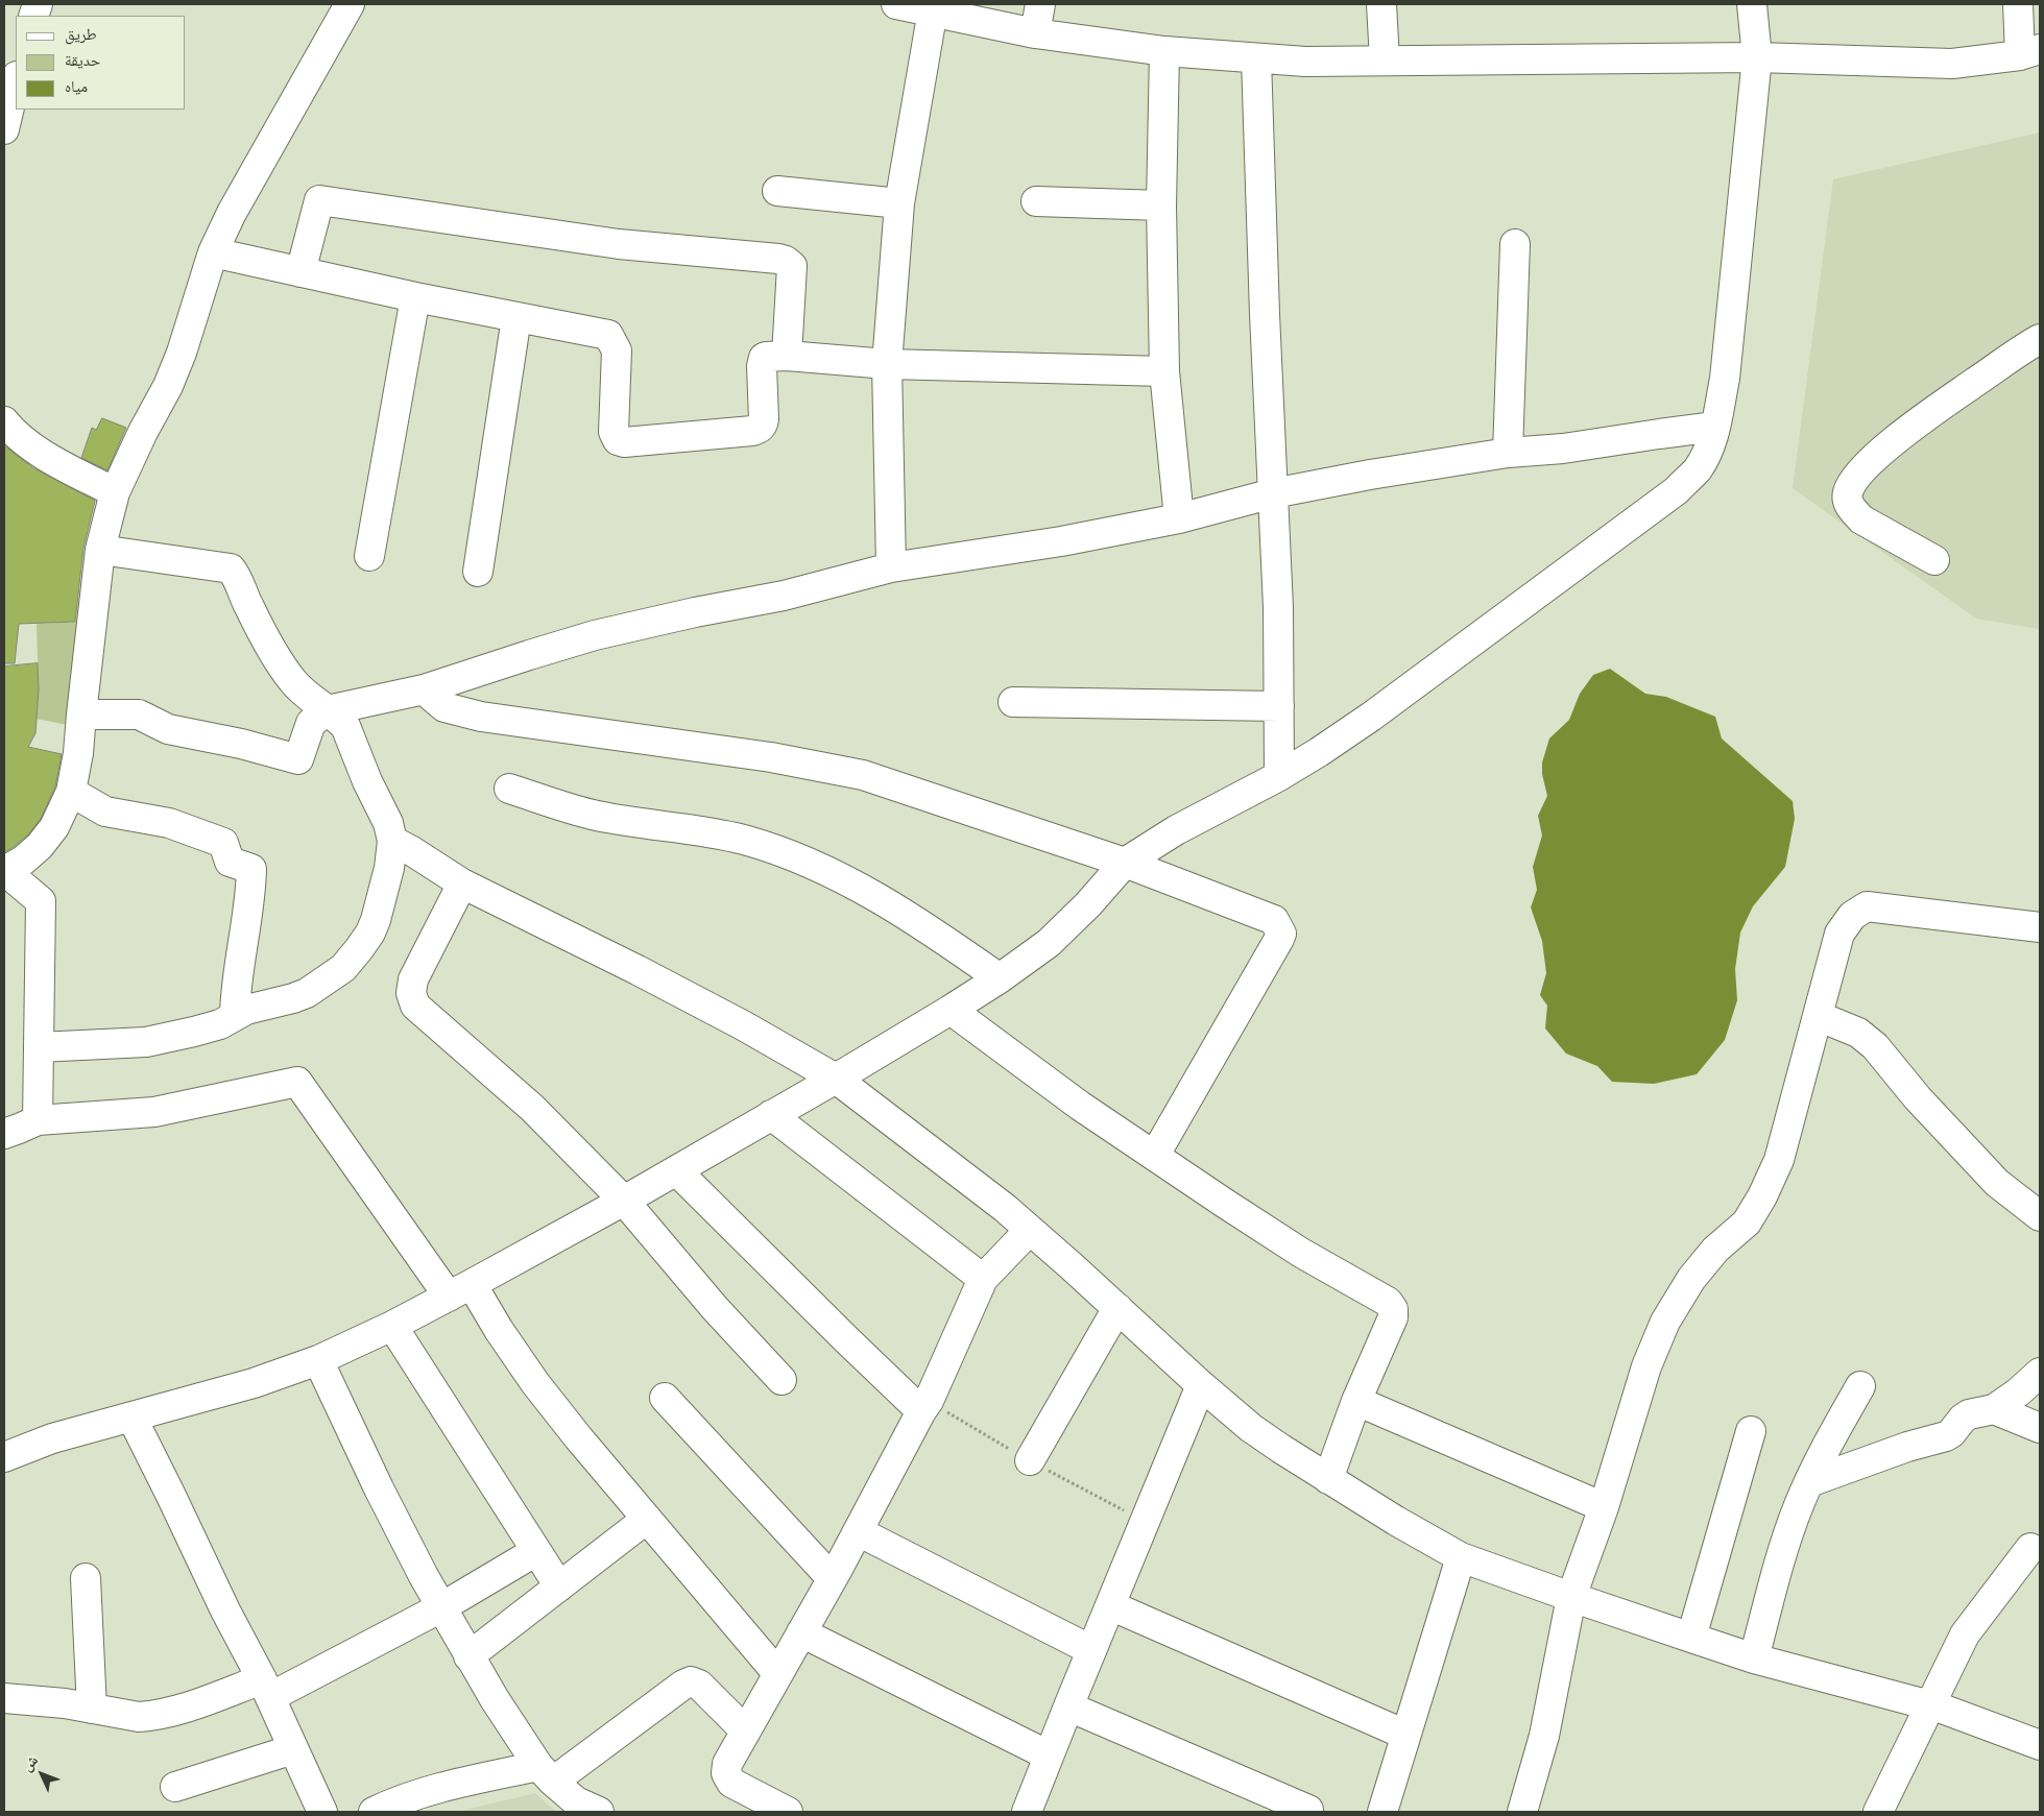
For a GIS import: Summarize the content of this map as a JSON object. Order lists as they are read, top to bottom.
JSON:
{
  "legend": ["طريق", "حديقة", "مياه"],
  "north": "top left"
}
